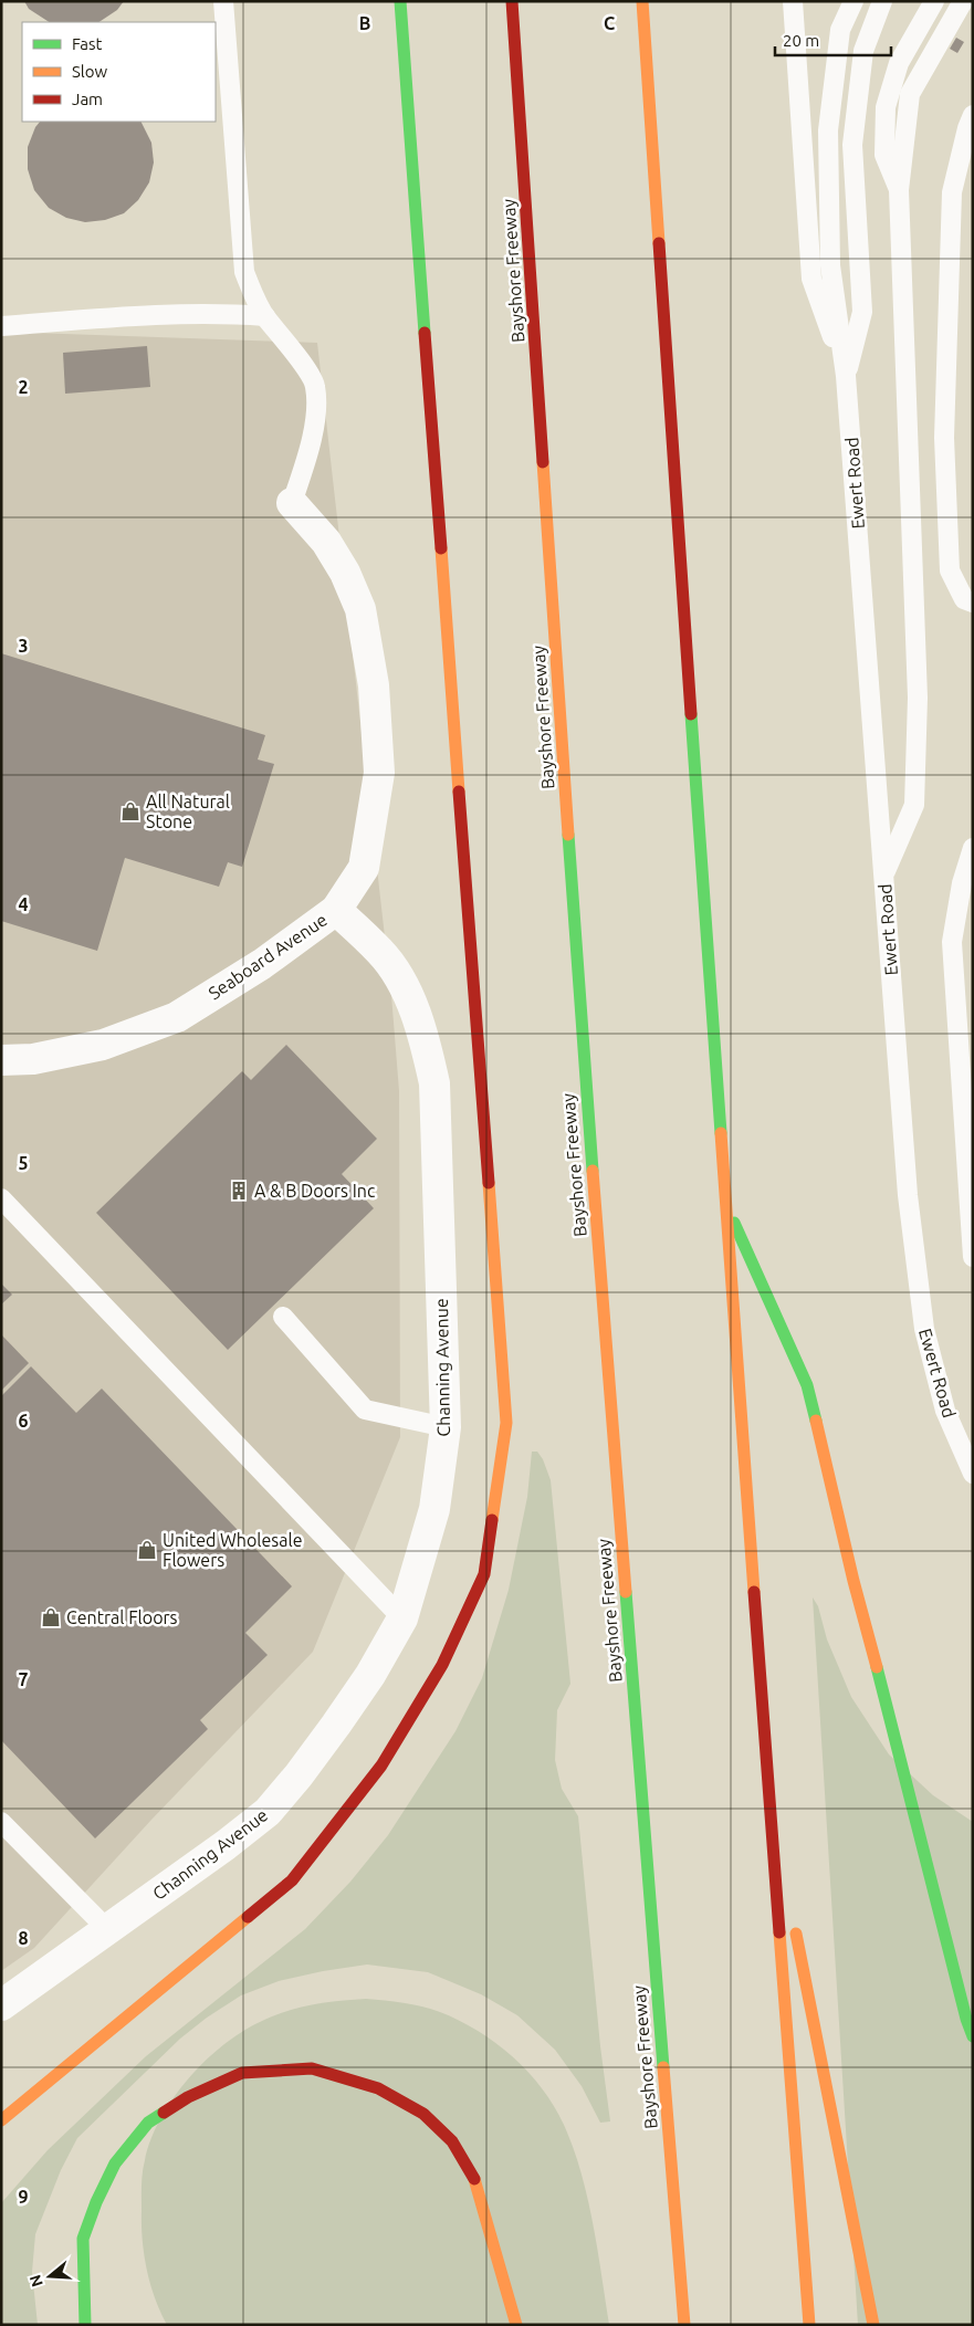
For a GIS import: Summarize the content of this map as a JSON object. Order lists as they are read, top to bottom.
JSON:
{
  "streets": {
    "highway": ["Bayshore Freeway"],
    "street": ["Seaboard Avenue", "Channing Avenue"],
    "lane": ["Ewert Road"]
  },
  "crossings": [
    ["Seaboard Avenue", "Channing Avenue"]
  ],
  "places": {
    "shop": ["All Natural Stone", "United Wholesale Flowers", "Central Floors"],
    "building": ["A & B Doors Inc"]
  },
  "legend": ["Fast", "Slow", "Jam"],
  "scale_bar": "20 m",
  "north": "left",
  "grid": {
    "columns": ["B", "C"],
    "rows": [
      "2",
      "3",
      "4",
      "5",
      "6",
      "7",
      "8",
      "9"
    ]
  }
}
